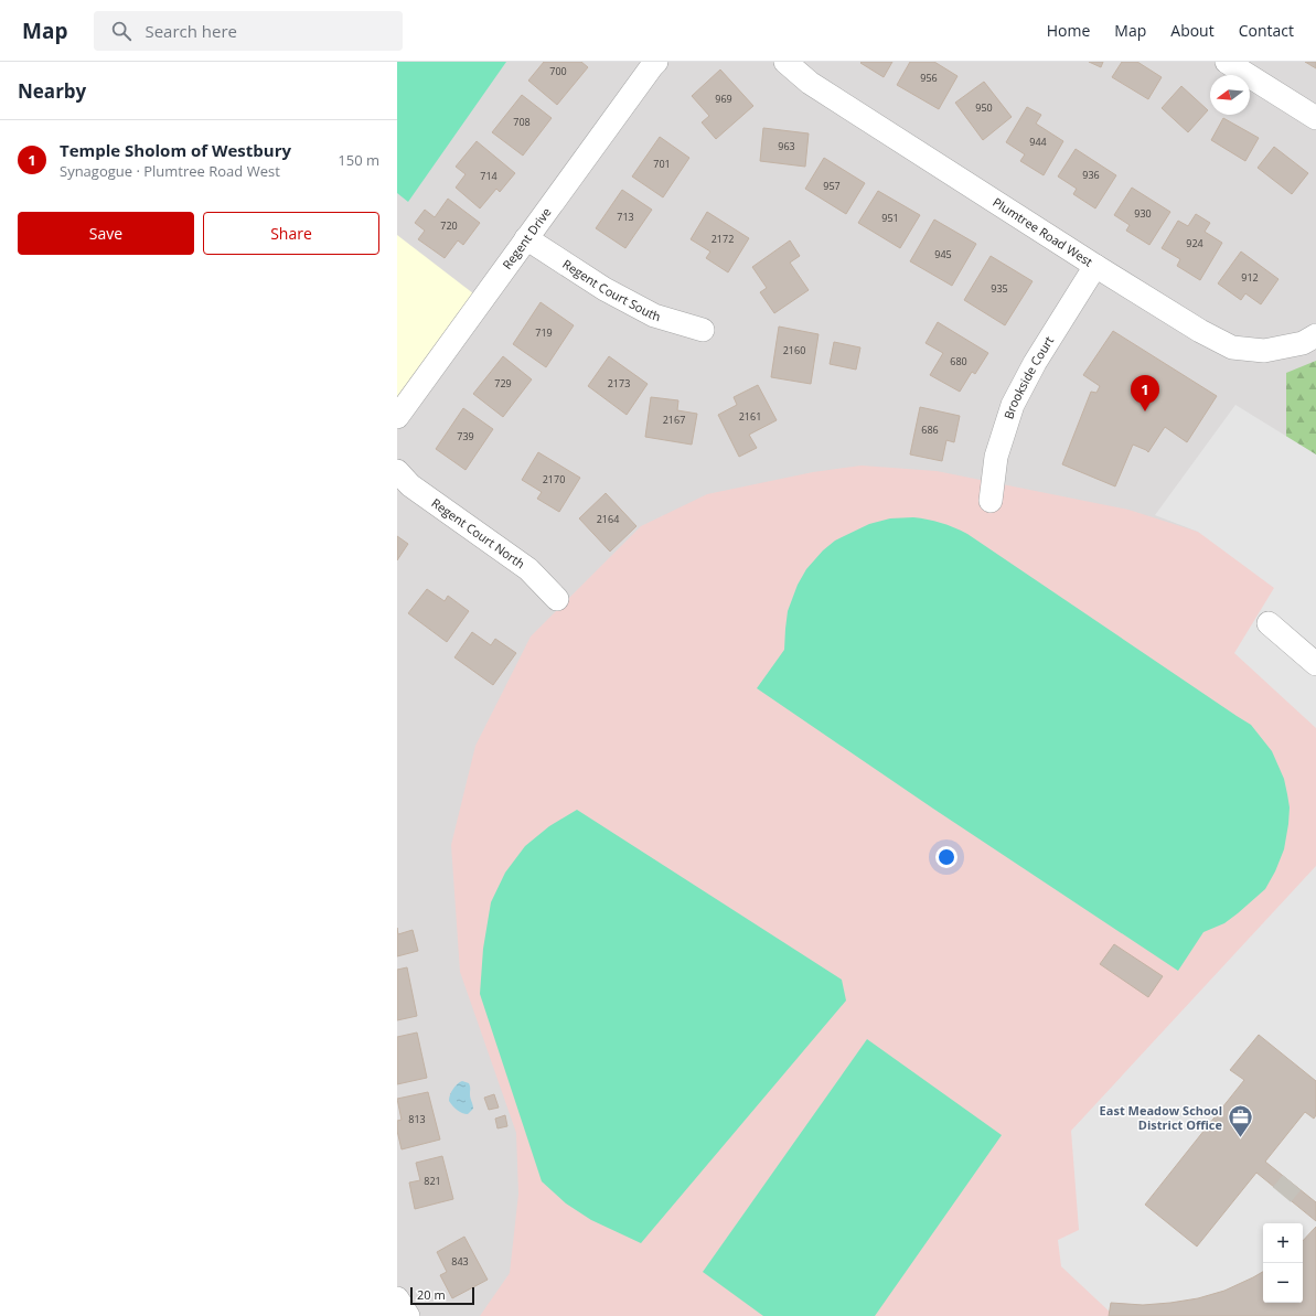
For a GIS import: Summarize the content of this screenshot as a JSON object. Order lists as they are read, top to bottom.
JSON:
{
  "streets": {
    "street": [
      "Plumtree Road West",
      "Regent Drive",
      "Regent Court South",
      "Brookside Court",
      "Regent Court North"
    ]
  },
  "crossings": [
    ["Plumtree Road West", "Brookside Court"],
    ["Regent Drive", "Regent Court South"]
  ],
  "places": {
    "office": ["East Meadow School District Office"]
  },
  "house_numbers": [
    "700",
    "956",
    "969",
    "950",
    "708",
    "944",
    "963",
    "701",
    "936",
    "714",
    "957",
    "930",
    "713",
    "951",
    "720",
    "2172",
    "924",
    "945",
    "912",
    "935",
    "719",
    "2160",
    "680",
    "729",
    "2173",
    "2161",
    "2167",
    "686",
    "739",
    "2170",
    "2164",
    "813",
    "821",
    "843"
  ],
  "scale_bar": "20 m",
  "north": "left",
  "page": {
    "header": "Map",
    "search": "Search here",
    "nav": [
      "Home",
      "Map",
      "About",
      "Contact"
    ],
    "heading": "Nearby",
    "list": [
      {
        "mark": "1",
        "name": "Temple Sholom of Westbury",
        "note": "Synagogue · Plumtree Road West",
        "value": "150 m"
      }
    ],
    "buttons": ["Save", "Share"],
    "pins": "1",
    "map_buttons": ["+", "−"],
    "scale": "20 m"
  }
}
